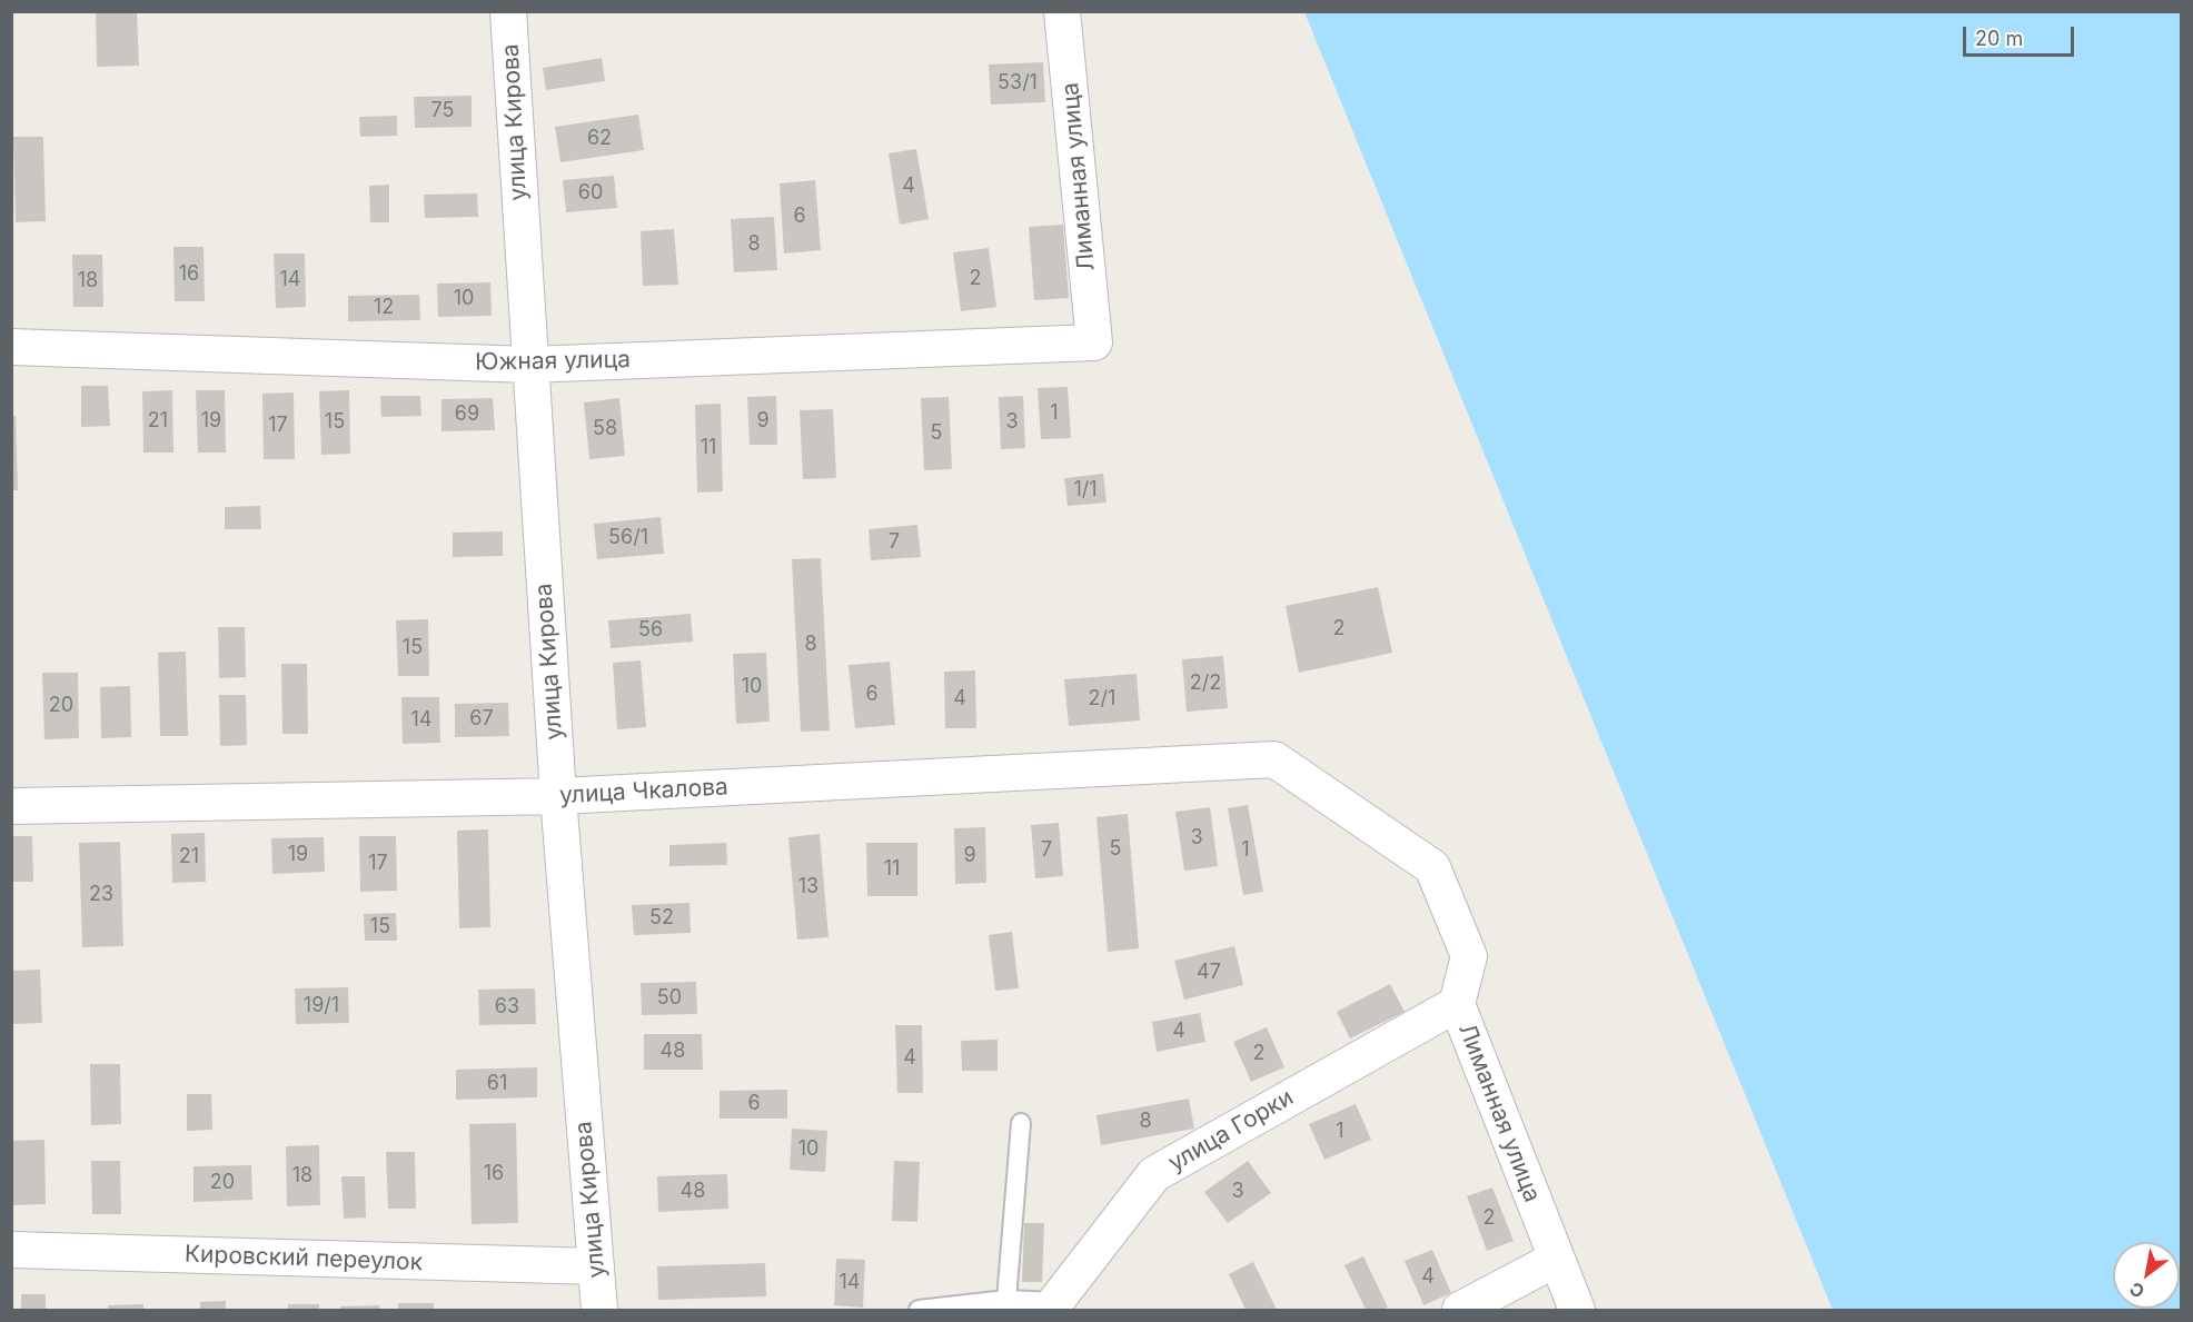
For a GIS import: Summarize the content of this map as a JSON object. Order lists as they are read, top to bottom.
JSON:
{
  "streets": {
    "street": [
      "улица Кирова",
      "Лиманная улица",
      "Южная улица",
      "улица Чкалова",
      "улица Горки",
      "Кировский переулок"
    ]
  },
  "crossings": [
    ["улица Кирова", "Южная улица"],
    ["улица Кирова", "улица Чкалова"],
    ["улица Кирова", "Кировский переулок"],
    ["Лиманная улица", "Южная улица"],
    ["Лиманная улица", "улица Чкалова"],
    ["Лиманная улица", "улица Горки"]
  ],
  "house_numbers": [
    "53/1",
    "75",
    "62",
    "4",
    "60",
    "6",
    "8",
    "16",
    "2",
    "14",
    "18",
    "10",
    "12",
    "1",
    "69",
    "21",
    "19",
    "9",
    "15",
    "3",
    "17",
    "58",
    "5",
    "11",
    "1/1",
    "56/1",
    "7",
    "2",
    "56",
    "8",
    "15",
    "2/2",
    "10",
    "6",
    "4",
    "2/1",
    "20",
    "67",
    "14",
    "3",
    "5",
    "7",
    "1",
    "19",
    "9",
    "21",
    "17",
    "11",
    "13",
    "23",
    "52",
    "15",
    "47",
    "50",
    "19/1",
    "63",
    "4",
    "48",
    "2",
    "4",
    "61",
    "6",
    "8",
    "1",
    "10",
    "16",
    "18",
    "20",
    "48",
    "3",
    "2",
    "4",
    "14"
  ],
  "scale_bar": "20 m",
  "north": "bottom left"
}
